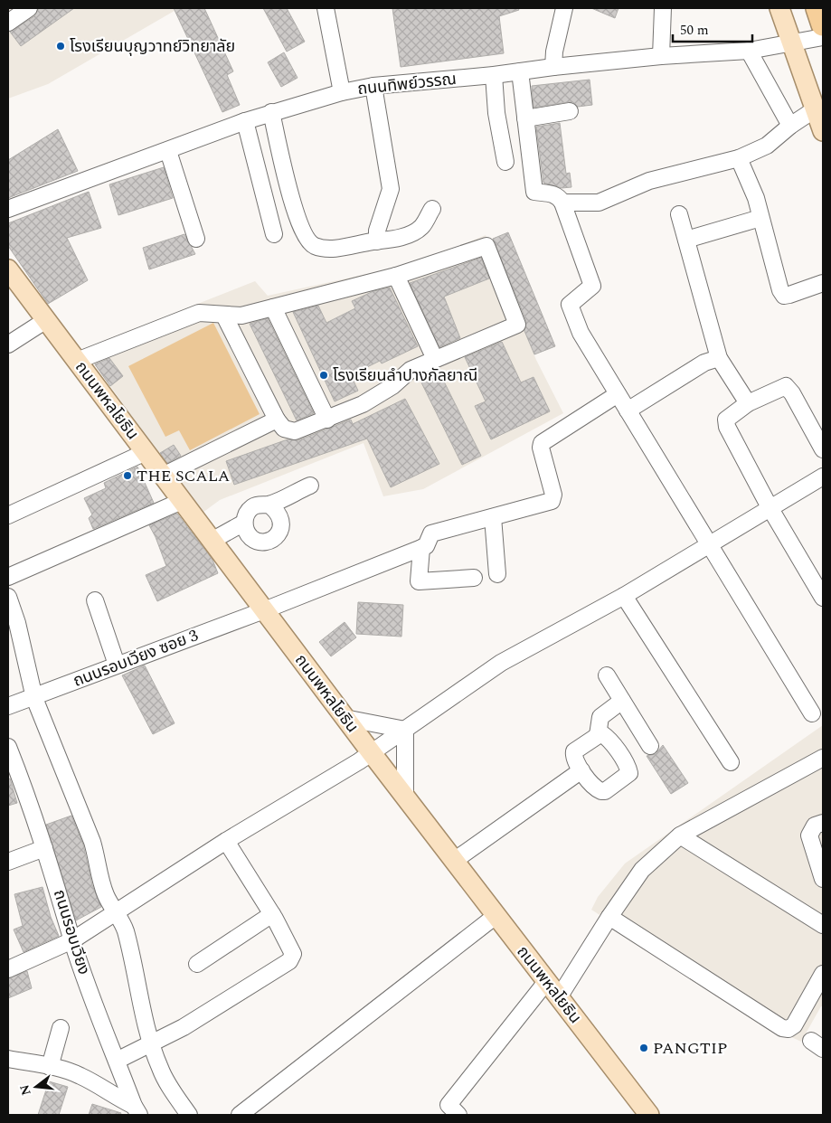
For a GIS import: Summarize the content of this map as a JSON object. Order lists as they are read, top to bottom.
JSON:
{
  "streets": {
    "main road": ["ถนนพหลโยธิน"],
    "street": ["ถนนทิพย์วรรณ", "ถนนรอบเวียง ซอย 3", "ถนนรอบเวียง"]
  },
  "crossings": [
    ["ถนนพหลโยธิน", "ถนนรอบเวียง ซอย 3"]
  ],
  "places": [
    "โรงเรียนบุญวาทย์วิทยาลัย",
    "โรงเรียนลำปางกัลยาณี",
    "THE SCALA",
    "PANGTIP"
  ],
  "scale_bar": "50 m",
  "north": "left"
}
